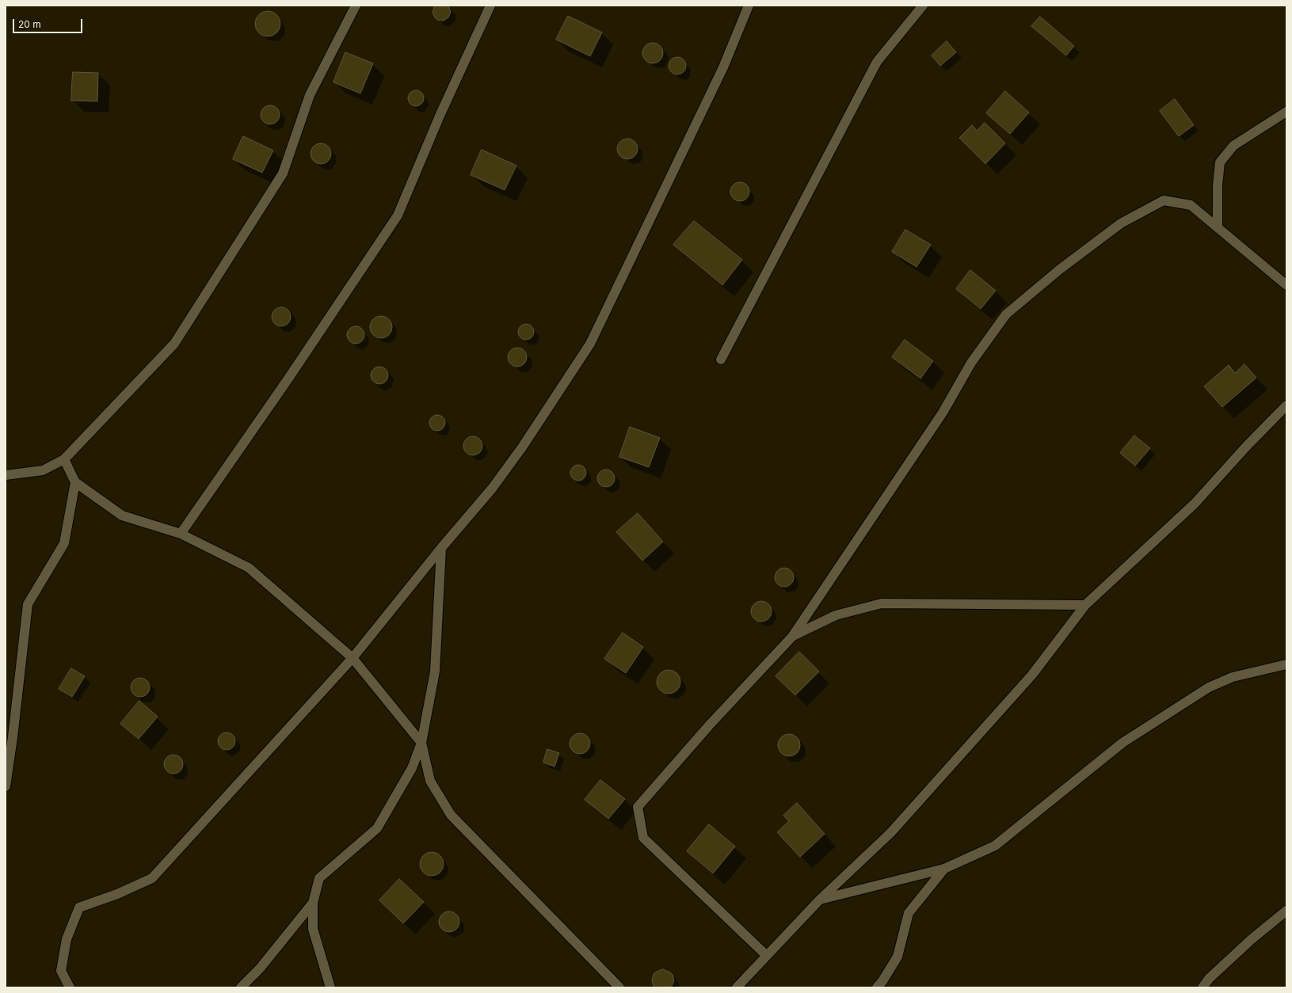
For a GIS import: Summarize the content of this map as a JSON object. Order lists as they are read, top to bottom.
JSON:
{
  "scale_bar": "20 m"
}
